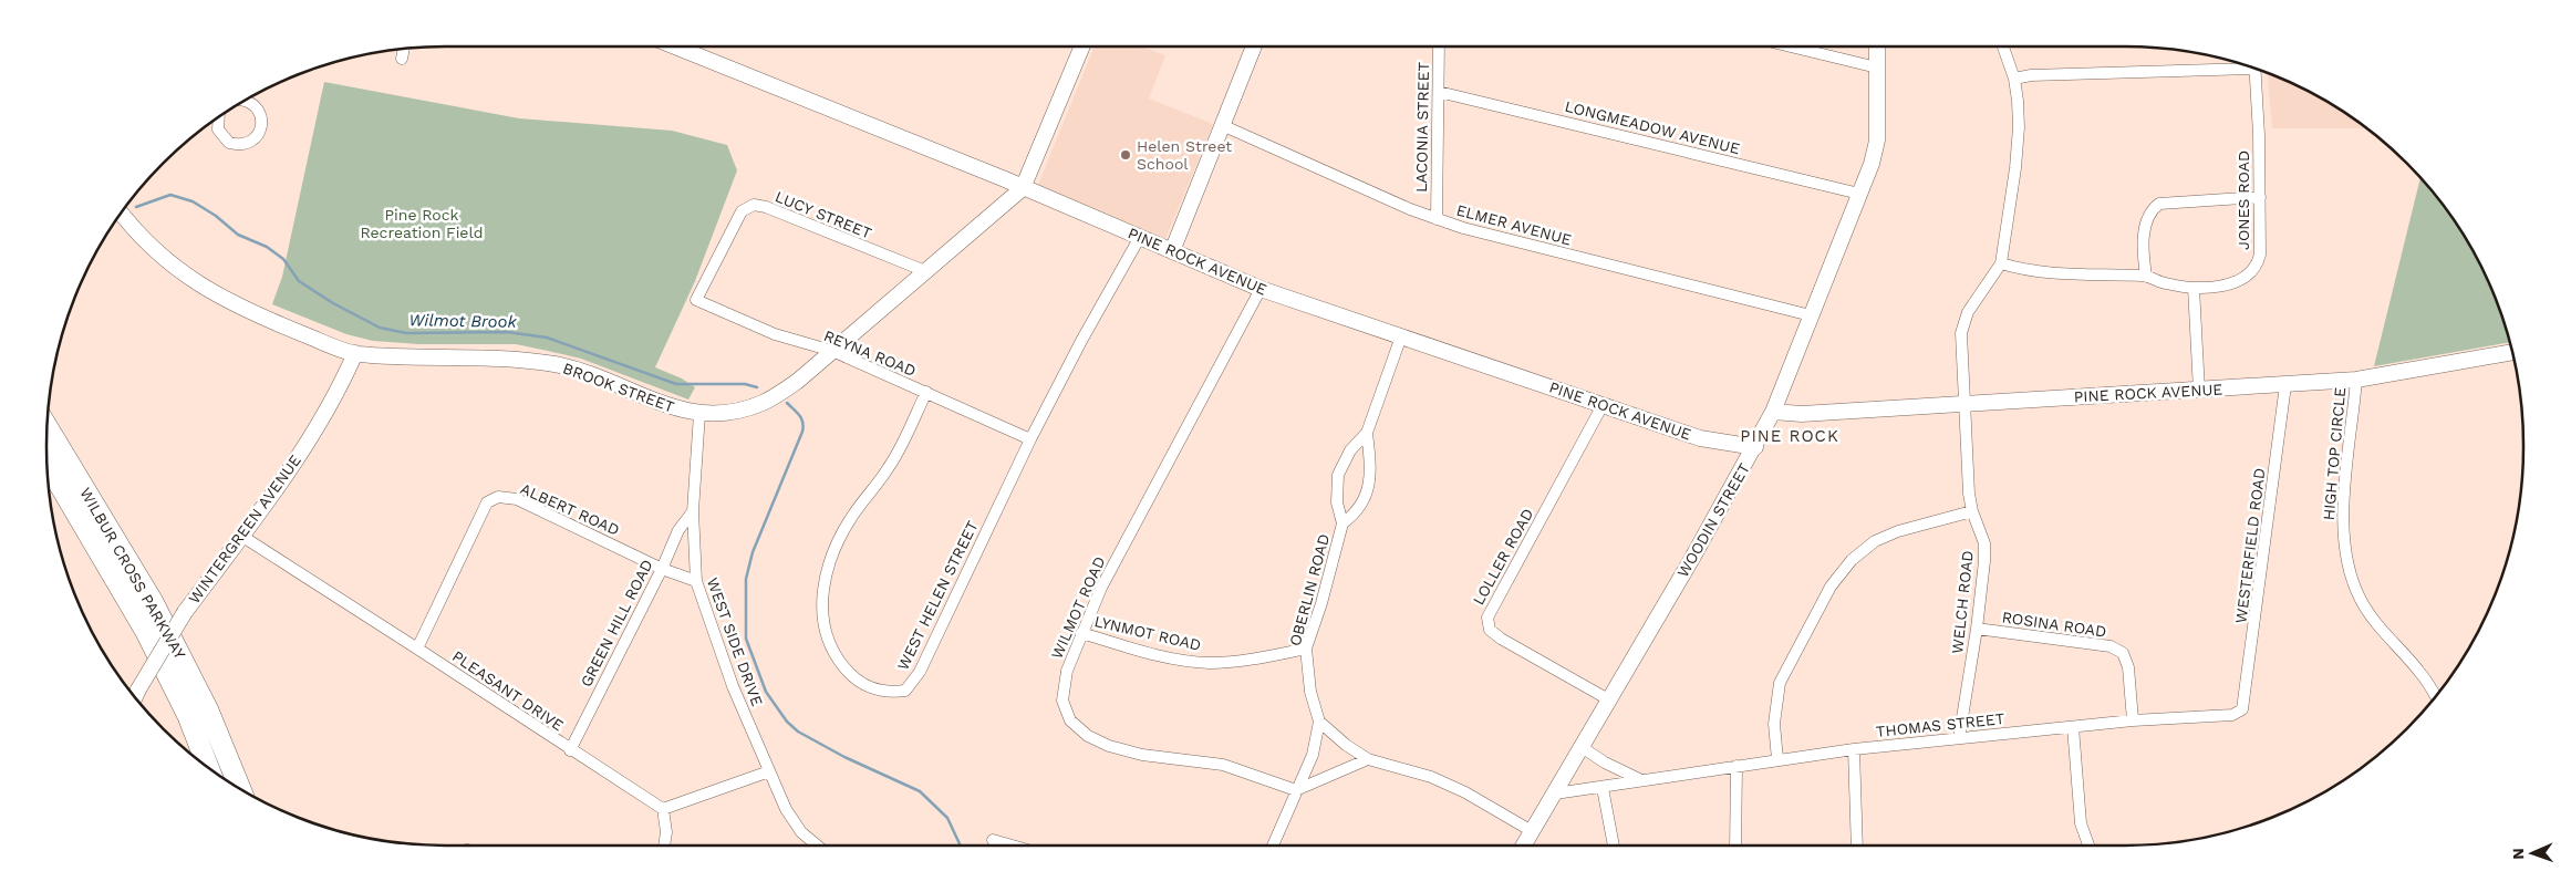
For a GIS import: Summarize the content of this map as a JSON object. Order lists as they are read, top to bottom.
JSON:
{
  "streets": {
    "highway": ["WILBUR CROSS PARKWAY"],
    "street": [
      "LACONIA STREET",
      "LONGMEADOW AVENUE",
      "JONES ROAD",
      "LUCY STREET",
      "ELMER AVENUE",
      "PINE ROCK AVENUE",
      "REYNA ROAD",
      "BROOK STREET",
      "HIGH TOP CIRCLE",
      "ALBERT ROAD",
      "WOODIN STREET",
      "WINTERGREEN AVENUE",
      "WESTERFIELD ROAD",
      "LOLLER ROAD",
      "OBERLIN ROAD",
      "WEST HELEN STREET",
      "WELCH ROAD",
      "WILMOT ROAD",
      "GREEN HILL ROAD",
      "ROSINA ROAD",
      "LYNMOT ROAD",
      "WEST SIDE DRIVE",
      "PLEASANT DRIVE",
      "THOMAS STREET"
    ]
  },
  "crossings": [
    ["LACONIA STREET", "LONGMEADOW AVENUE"],
    ["LACONIA STREET", "ELMER AVENUE"],
    ["LONGMEADOW AVENUE", "WOODIN STREET"],
    ["LUCY STREET", "REYNA ROAD"],
    ["LUCY STREET", "BROOK STREET"],
    ["ELMER AVENUE", "WOODIN STREET"],
    ["PINE ROCK AVENUE", "BROOK STREET"],
    ["PINE ROCK AVENUE", "HIGH TOP CIRCLE"],
    ["PINE ROCK AVENUE", "WOODIN STREET"],
    ["PINE ROCK AVENUE", "WESTERFIELD ROAD"],
    ["PINE ROCK AVENUE", "LOLLER ROAD"],
    ["PINE ROCK AVENUE", "OBERLIN ROAD"],
    ["PINE ROCK AVENUE", "WEST HELEN STREET"],
    ["PINE ROCK AVENUE", "WELCH ROAD"],
    ["PINE ROCK AVENUE", "WILMOT ROAD"],
    ["REYNA ROAD", "BROOK STREET"],
    ["REYNA ROAD", "WEST HELEN STREET"],
    ["BROOK STREET", "WINTERGREEN AVENUE"],
    ["BROOK STREET", "WEST SIDE DRIVE"],
    ["ALBERT ROAD", "GREEN HILL ROAD"],
    ["ALBERT ROAD", "WEST SIDE DRIVE"],
    ["ALBERT ROAD", "PLEASANT DRIVE"],
    ["WOODIN STREET", "LOLLER ROAD"],
    ["WOODIN STREET", "THOMAS STREET"],
    ["WINTERGREEN AVENUE", "PLEASANT DRIVE"],
    ["WESTERFIELD ROAD", "THOMAS STREET"],
    ["OBERLIN ROAD", "WILMOT ROAD"],
    ["OBERLIN ROAD", "LYNMOT ROAD"],
    ["WELCH ROAD", "ROSINA ROAD"],
    ["WELCH ROAD", "THOMAS STREET"],
    ["WILMOT ROAD", "LYNMOT ROAD"],
    ["GREEN HILL ROAD", "WEST SIDE DRIVE"],
    ["GREEN HILL ROAD", "PLEASANT DRIVE"],
    ["ROSINA ROAD", "THOMAS STREET"]
  ],
  "districts": ["PINE ROCK"],
  "water": ["Wilmot Brook"],
  "parks": ["Pine Rock Recreation Field"],
  "places": ["Helen Street School"],
  "north": "left"
}
